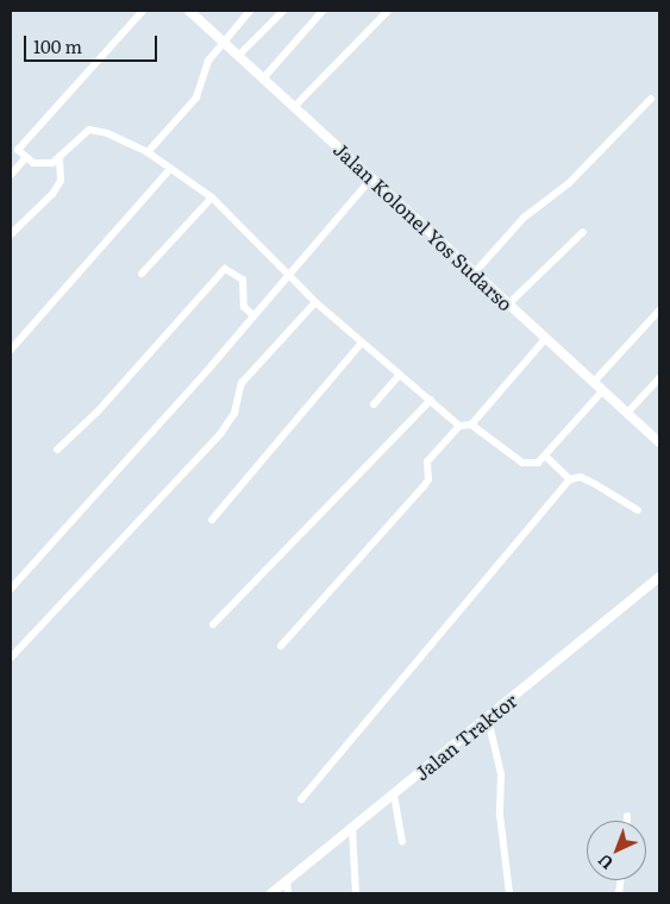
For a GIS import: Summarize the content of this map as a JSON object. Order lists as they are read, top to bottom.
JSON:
{
  "streets": {
    "street": ["Jalan Kolonel Yos Sudarso", "Jalan Traktor"]
  },
  "scale_bar": "100 m",
  "north": "bottom left"
}
